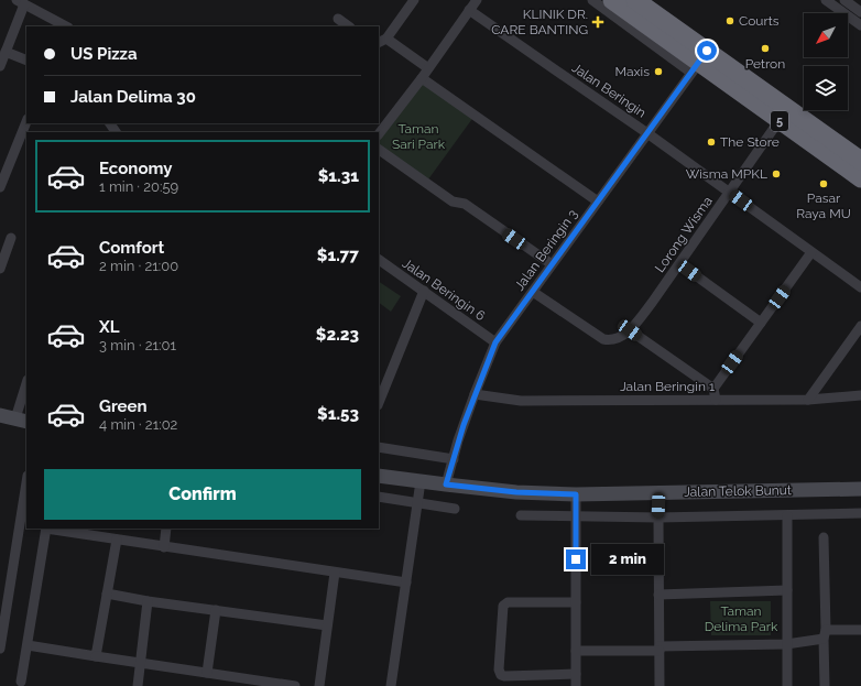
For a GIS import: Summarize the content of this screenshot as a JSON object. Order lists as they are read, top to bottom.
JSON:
{
  "streets": {
    "highway": ["5"],
    "street": [
      "Jalan Beringin",
      "Lorong Wisma",
      "Jalan Beringin 3",
      "Jalan Beringin 6",
      "Jalan Beringin 1",
      "Jalan Telok Bunut"
    ]
  },
  "crossings": [
    ["Jalan Beringin", "Lorong Wisma"],
    ["Jalan Beringin", "Jalan Beringin 3"],
    ["5", "Lorong Wisma"],
    ["5", "Jalan Beringin 3"],
    ["Lorong Wisma", "Jalan Beringin 3"],
    ["Jalan Beringin 3", "Jalan Beringin 6"],
    ["Jalan Beringin 3", "Jalan Beringin 1"],
    ["Jalan Beringin 3", "Jalan Telok Bunut"]
  ],
  "parks": ["Taman Sari Park", "Taman Delima Park"],
  "places": {
    "other": [
      "Courts",
      "Petron",
      "Maxis",
      "The Store",
      "Wisma MPKL",
      "Pasar Raya MU"
    ],
    "health": ["KLINIK DR. CARE BANTING"]
  },
  "north": "bottom left",
  "page": {
    "banner": ["US Pizza", "Jalan Delima 30"],
    "list": [
      {
        "name": "Economy",
        "note": "1 min · 20:59",
        "value": "$1.31"
      },
      {
        "name": "Comfort",
        "note": "2 min · 21:00",
        "value": "$1.77"
      },
      {
        "name": "XL",
        "note": "3 min · 21:01",
        "value": "$2.23"
      },
      {
        "name": "Green",
        "note": "4 min · 21:02",
        "value": "$1.53"
      }
    ],
    "buttons": "Confirm",
    "bubble": "2 min"
  }
}
